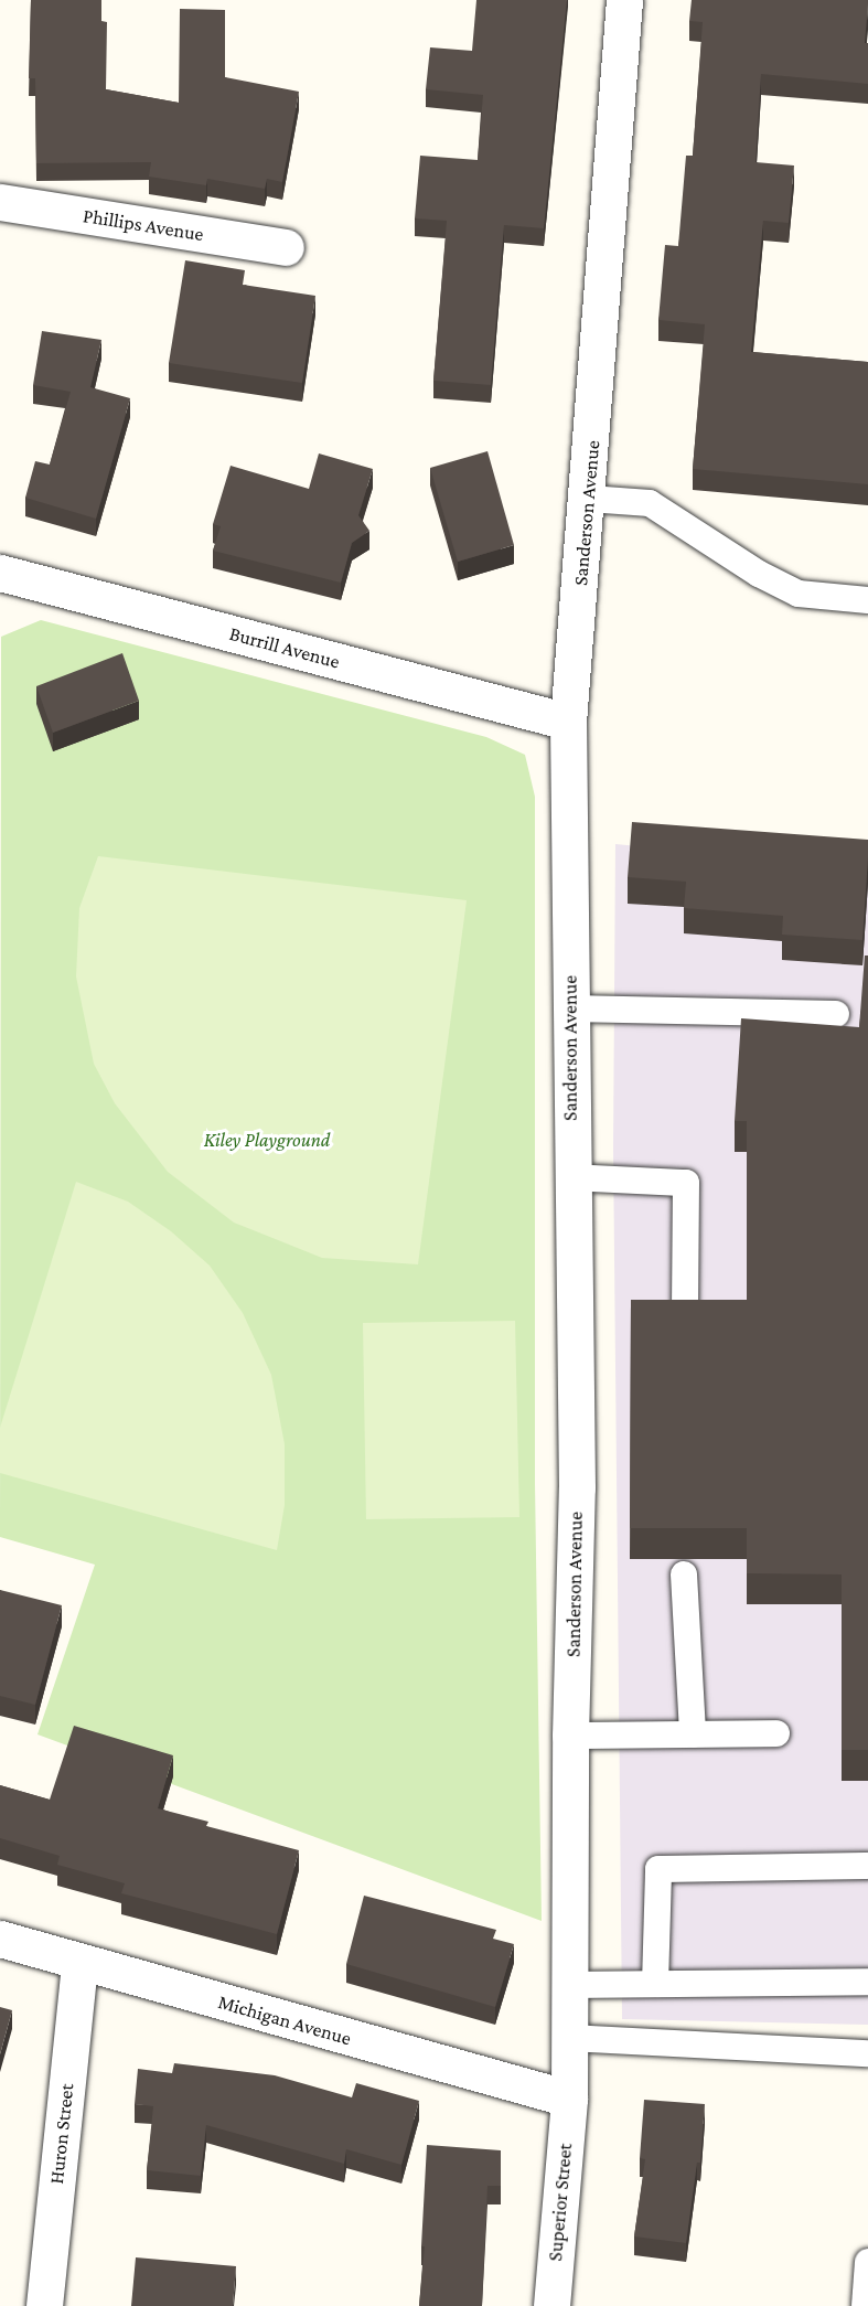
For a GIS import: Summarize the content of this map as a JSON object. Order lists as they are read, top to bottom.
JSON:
{
  "streets": {
    "street": [
      "Phillips Avenue",
      "Sanderson Avenue",
      "Burrill Avenue",
      "Michigan Avenue",
      "Huron Street",
      "Superior Street"
    ]
  },
  "crossings": [
    ["Sanderson Avenue", "Burrill Avenue"],
    ["Sanderson Avenue", "Michigan Avenue"],
    ["Sanderson Avenue", "Superior Street"],
    ["Michigan Avenue", "Huron Street"],
    ["Michigan Avenue", "Superior Street"]
  ],
  "parks": ["Kiley Playground"]
}
